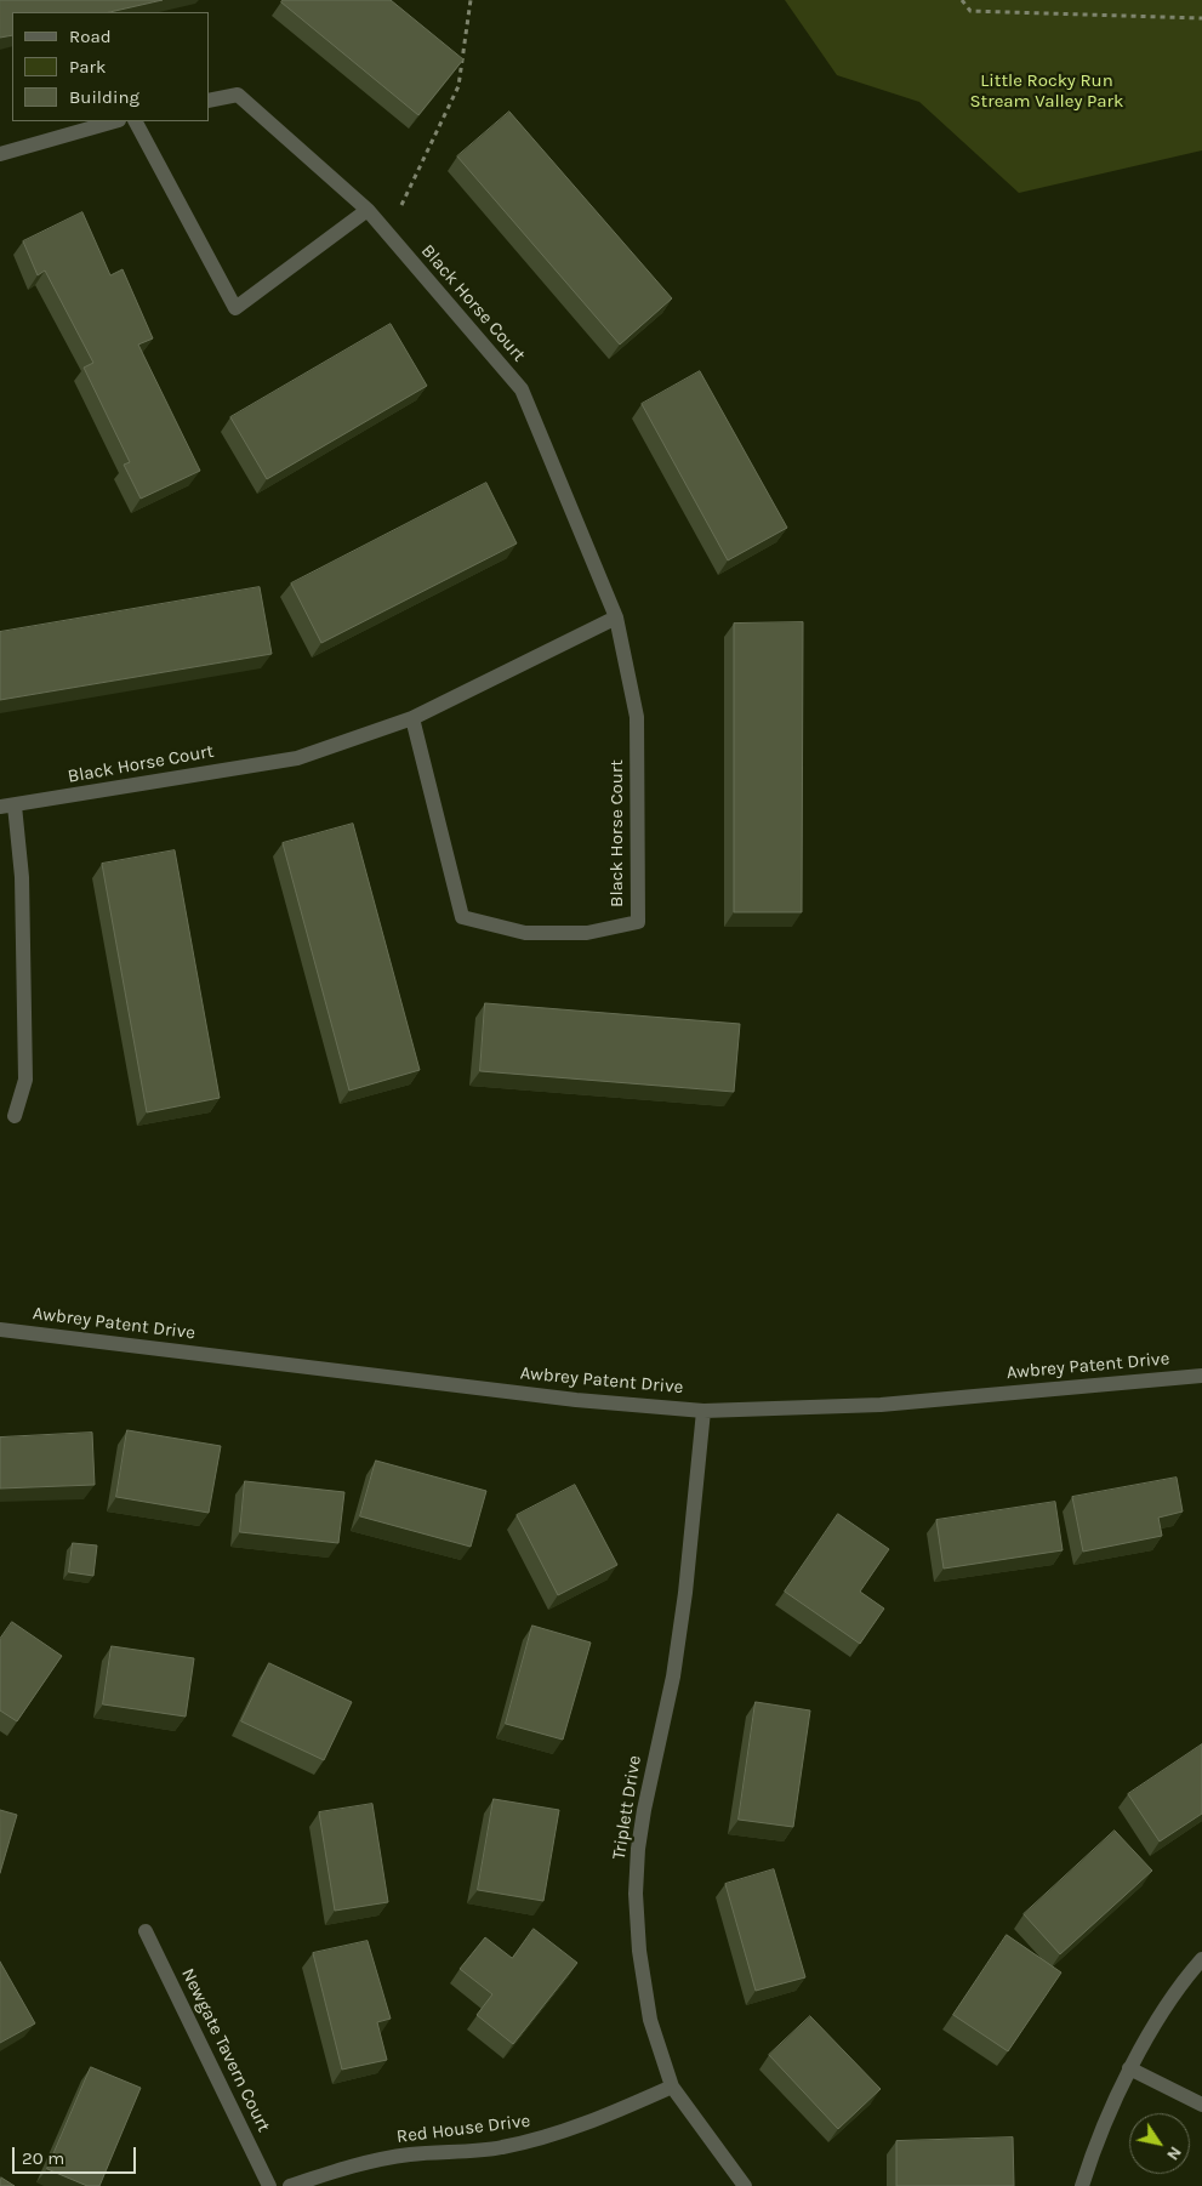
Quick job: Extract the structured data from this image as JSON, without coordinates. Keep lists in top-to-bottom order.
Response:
{
  "streets": {
    "street": [
      "Black Horse Court",
      "Awbrey Patent Drive",
      "Triplett Drive",
      "Newgate Tavern Court",
      "Red House Drive"
    ]
  },
  "crossings": [
    ["Awbrey Patent Drive", "Triplett Drive"],
    ["Triplett Drive", "Red House Drive"]
  ],
  "parks": ["Little Rocky Run Stream Valley Park"],
  "legend": ["Road", "Park", "Building"],
  "scale_bar": "20 m",
  "north": "bottom right"
}
